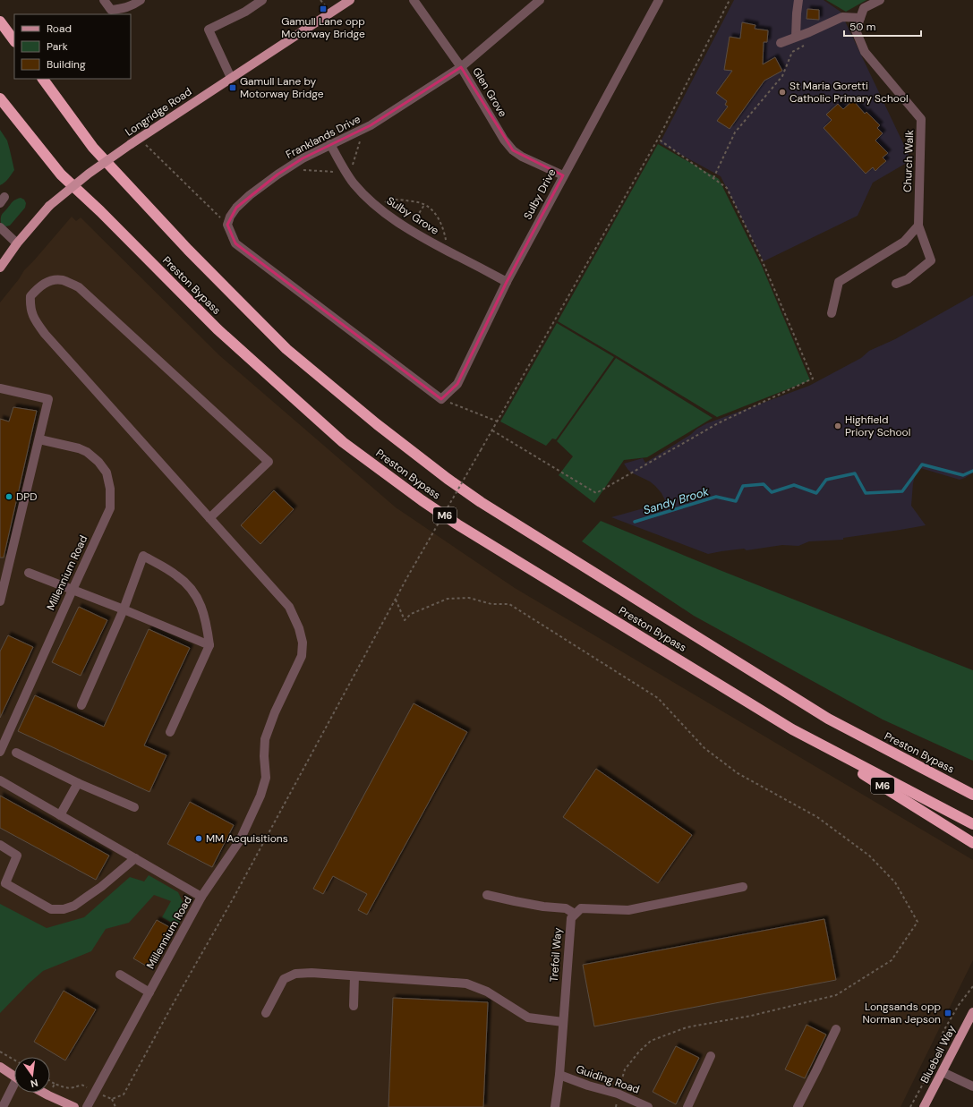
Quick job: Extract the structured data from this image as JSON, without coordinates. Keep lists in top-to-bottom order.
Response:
{
  "streets": {
    "highway": ["Preston Bypass", "M6"],
    "main road": ["Longridge Road", "Bluebell Way"],
    "street": [
      "Glen Grove",
      "Franklands Drive",
      "Church Walk",
      "Sulby Drive",
      "Sulby Grove",
      "Millennium Road",
      "Trefoil Way",
      "Guiding Road"
    ]
  },
  "crossings": [
    ["Glen Grove", "Franklands Drive"],
    ["Glen Grove", "Sulby Drive"],
    ["Franklands Drive", "Sulby Grove"],
    ["Sulby Drive", "Sulby Grove"],
    ["Preston Bypass", "M6"],
    ["Trefoil Way", "Guiding Road"]
  ],
  "water": ["Sandy Brook"],
  "places": {
    "transit": ["Gamull Lane opp Motorway Bridge", "Gamull Lane by Motorway Bridge", "Longsands opp Norman Jepson"],
    "other": [
      "St Maria Goretti Catholic Primary School",
      "Highfield Priory School",
      "DPD",
      "MM Acquisitions"
    ]
  },
  "legend": ["Road", "Park", "Building"],
  "scale_bar": "50 m",
  "north": "bottom"
}
